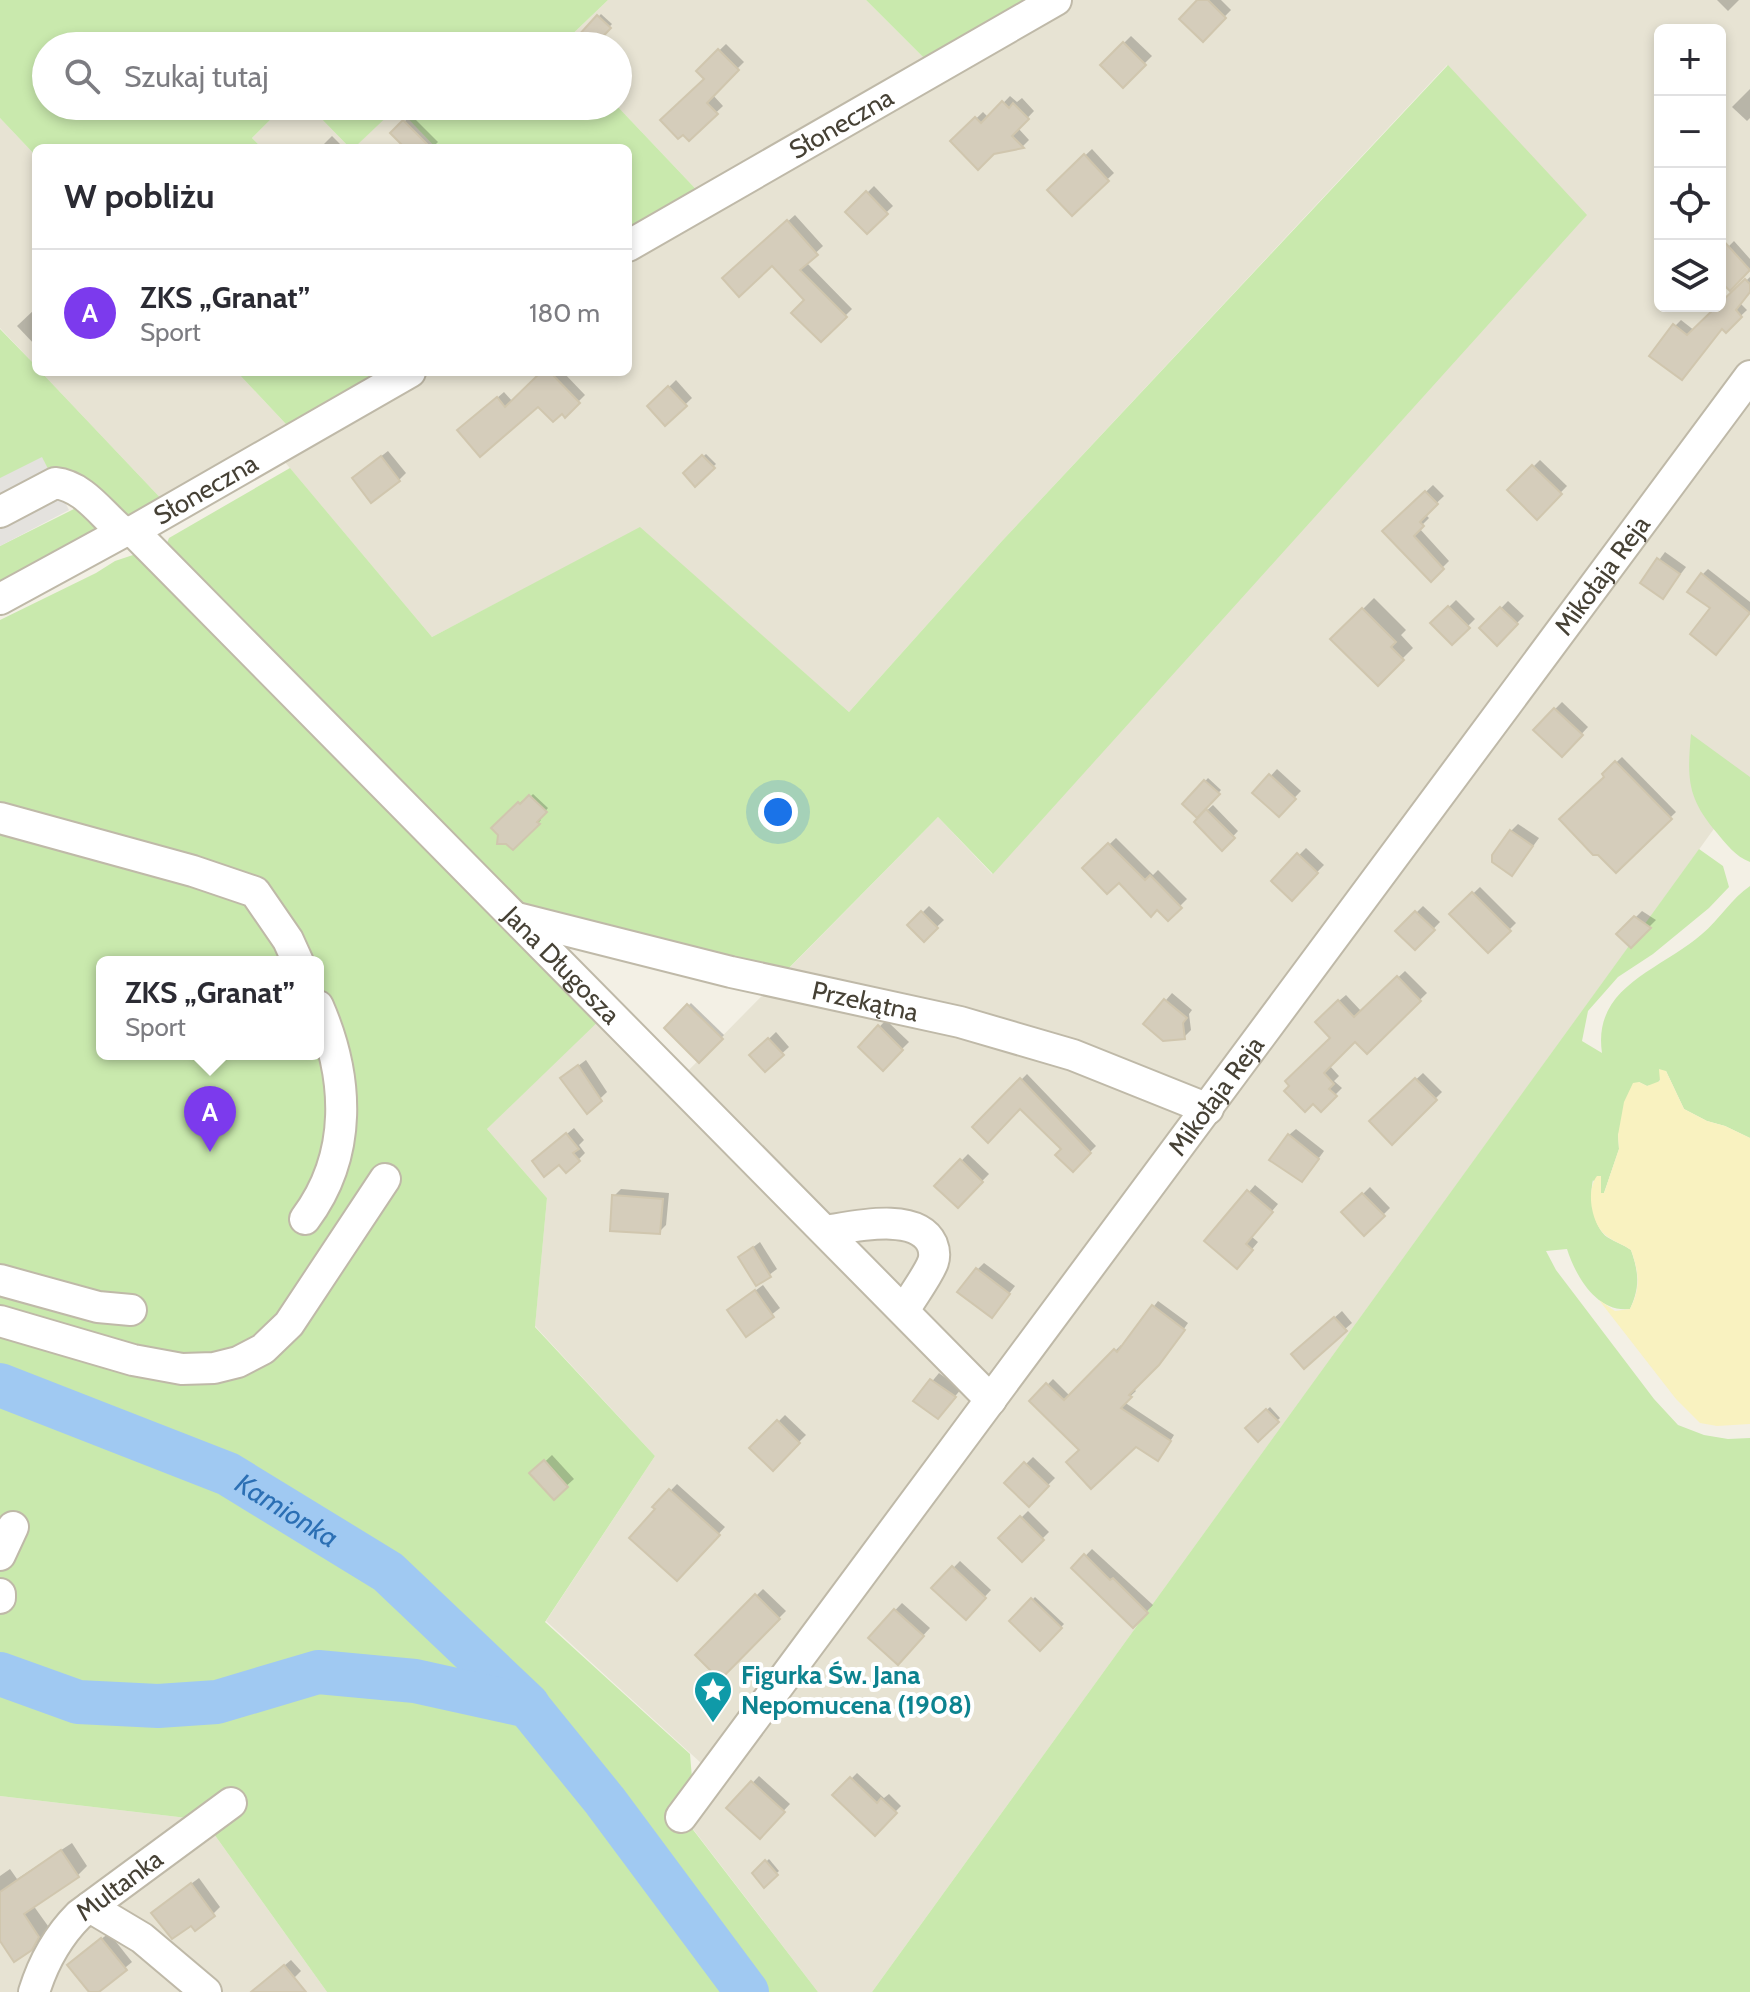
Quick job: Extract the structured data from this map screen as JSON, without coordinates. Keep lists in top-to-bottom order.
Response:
{
  "streets": {
    "street": [
      "Słoneczna",
      "Mikołaja Reja",
      "Jana Długosza",
      "Przekątna",
      "Multanka"
    ]
  },
  "crossings": [
    ["Słoneczna", "Jana Długosza"],
    ["Mikołaja Reja", "Jana Długosza"],
    ["Mikołaja Reja", "Przekątna"],
    ["Jana Długosza", "Przekątna"]
  ],
  "water": ["Kamionka"],
  "places": {
    "place": ["Figurka Św. Jana Nepomucena (1908)"]
  },
  "page": {
    "map_buttons": ["+", "−"],
    "search": "Szukaj tutaj",
    "heading": "W pobliżu",
    "list": [
      {
        "mark": "A",
        "name": "ZKS „Granat”",
        "note": "Sport",
        "value": "180 m"
      }
    ],
    "popup": ["ZKS „Granat”", "Sport"],
    "pins": "A"
  }
}
